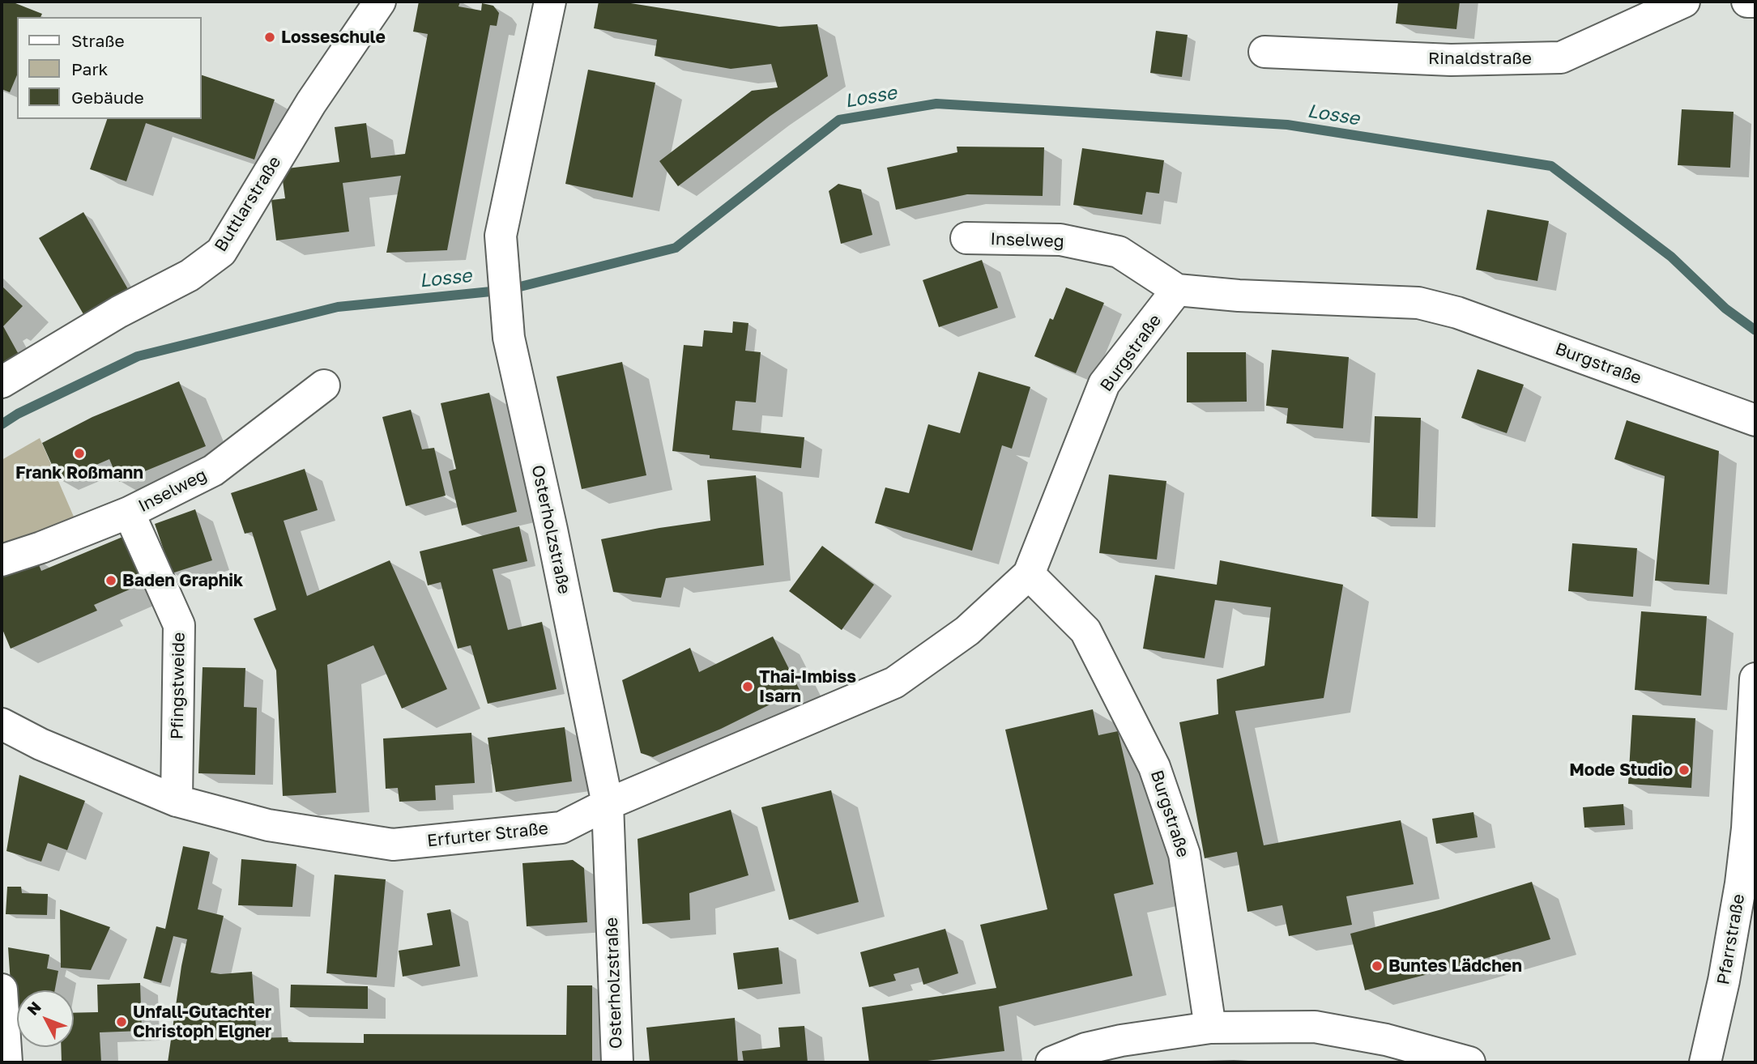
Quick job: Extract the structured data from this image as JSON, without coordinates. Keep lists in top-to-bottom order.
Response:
{
  "streets": {
    "street": [
      "Rinaldstraße",
      "Buttlarstraße",
      "Inselweg",
      "Burgstraße",
      "Osterholzstraße",
      "Pfingstweide",
      "Erfurter Straße",
      "Pfarrstraße"
    ]
  },
  "crossings": [
    ["Inselweg", "Burgstraße"],
    ["Inselweg", "Pfingstweide"],
    ["Burgstraße", "Erfurter Straße"],
    ["Osterholzstraße", "Erfurter Straße"],
    ["Pfingstweide", "Erfurter Straße"]
  ],
  "water": ["Losse"],
  "places": [
    "Losseschule",
    "Frank Roßmann",
    "Baden Graphik",
    "Thai-Imbiss Isarn",
    "Mode Studio",
    "Buntes Lädchen",
    "Unfall-Gutachter Christoph Elgner"
  ],
  "legend": ["Straße", "Park", "Gebäude"],
  "north": "top left"
}
